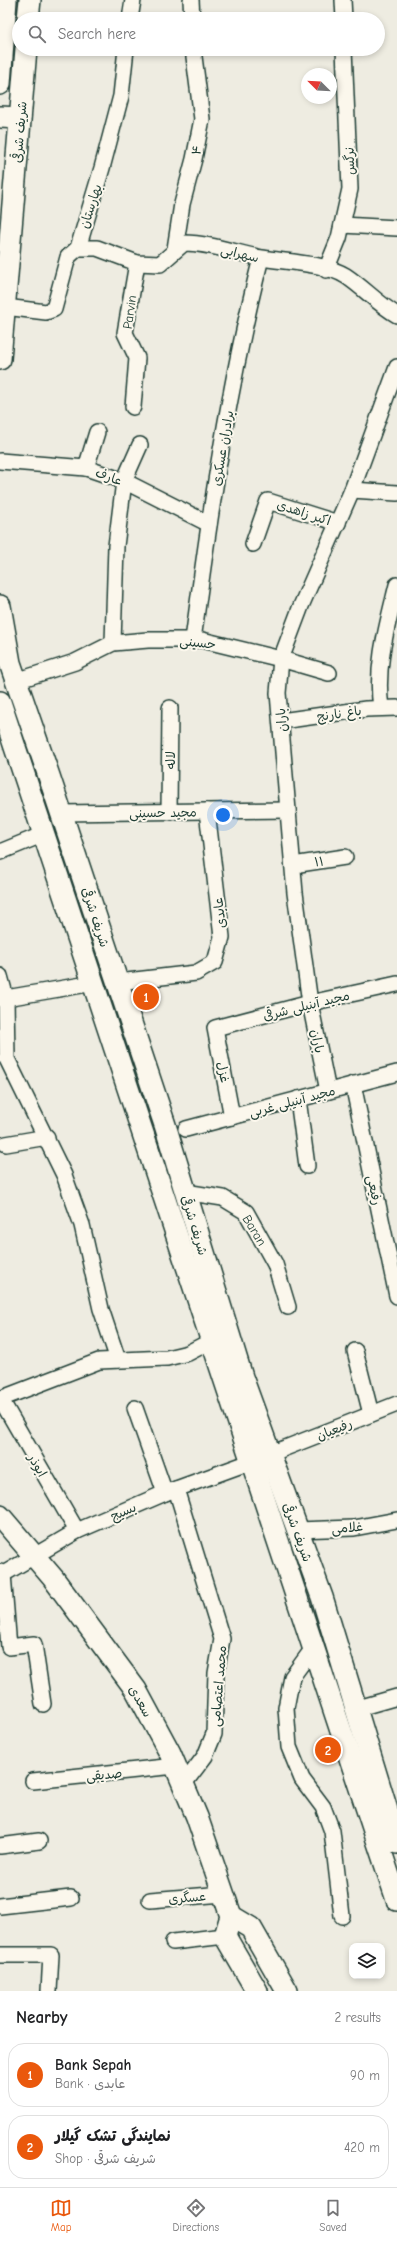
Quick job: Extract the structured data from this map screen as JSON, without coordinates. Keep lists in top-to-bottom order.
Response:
{
  "streets": {
    "main road": ["شریف شرقی", "سعدی"],
    "street": [
      "۴",
      "نرگس",
      "بهارستان",
      "سهرابی",
      "Parvin",
      "برادران عسکری",
      "عارف",
      "اکبر زاهدی",
      "حسینی",
      "باغ نارنج",
      "باران",
      "لاله",
      "مجید حسینی",
      "۱۱",
      "عابدی",
      "مجید آبنیلی شرقی",
      "غزل",
      "مجید آبنیلی غربی",
      "رفیعی",
      "Baran",
      "رفیعیان",
      "ابوذر",
      "بسیج",
      "غلامی",
      "محمد اعتصامی",
      "صدیقی",
      "عسگری"
    ]
  },
  "crossings": [
    ["شریف شرقی", "بهارستان"],
    ["شریف شرقی", "حسینی"],
    ["شریف شرقی", "مجید حسینی"],
    ["شریف شرقی", "عابدی"],
    ["شریف شرقی", "Baran"],
    ["شریف شرقی", "رفیعیان"],
    ["شریف شرقی", "بسیج"],
    ["شریف شرقی", "غلامی"],
    ["۴", "سهرابی"],
    ["نرگس", "سهرابی"],
    ["بهارستان", "سهرابی"],
    ["سهرابی", "Parvin"],
    ["سهرابی", "برادران عسکری"],
    ["برادران عسکری", "عارف"],
    ["برادران عسکری", "حسینی"],
    ["اکبر زاهدی", "باران"],
    ["حسینی", "باران"],
    ["باغ نارنج", "باران"],
    ["باران", "مجید حسینی"],
    ["باران", "۱۱"],
    ["باران", "مجید آبنیلی شرقی"],
    ["باران", "مجید آبنیلی غربی"],
    ["لاله", "مجید حسینی"],
    ["مجید حسینی", "عابدی"],
    ["مجید آبنیلی شرقی", "غزل"],
    ["غزل", "مجید آبنیلی غربی"],
    ["مجید آبنیلی غربی", "رفیعی"],
    ["رفیعیان", "بسیج"],
    ["ابوذر", "بسیج"],
    ["بسیج", "محمد اعتصامی"],
    ["بسیج", "سعدی"],
    ["محمد اعتصامی", "سعدی"],
    ["محمد اعتصامی", "صدیقی"],
    ["سعدی", "صدیقی"],
    ["سعدی", "عسگری"]
  ],
  "north": "top left",
  "page": {
    "search": "Search here",
    "pins": ["1", "2"],
    "heading": ["Nearby", "2 results"],
    "list": [
      {
        "mark": "1",
        "name": "Bank Sepah",
        "note": "Bank · عابدی",
        "value": "90 m"
      },
      {
        "mark": "2",
        "name": "نمایندگی تشک گیلار",
        "note": "Shop · شریف شرقی",
        "value": "420 m"
      }
    ],
    "nav": ["Map", "Directions", "Saved"]
  }
}
